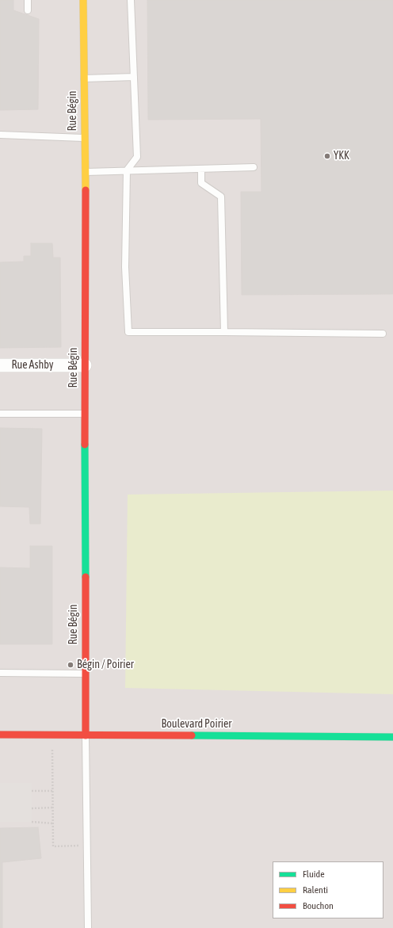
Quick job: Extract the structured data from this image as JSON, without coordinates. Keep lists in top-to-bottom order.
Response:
{
  "streets": {
    "street": ["Rue Bégin", "Rue Ashby", "Boulevard Poirier"]
  },
  "crossings": [
    ["Rue Bégin", "Rue Ashby"],
    ["Rue Bégin", "Boulevard Poirier"]
  ],
  "places": ["YKK", "Bégin / Poirier"],
  "legend": ["Fluide", "Ralenti", "Bouchon"]
}
